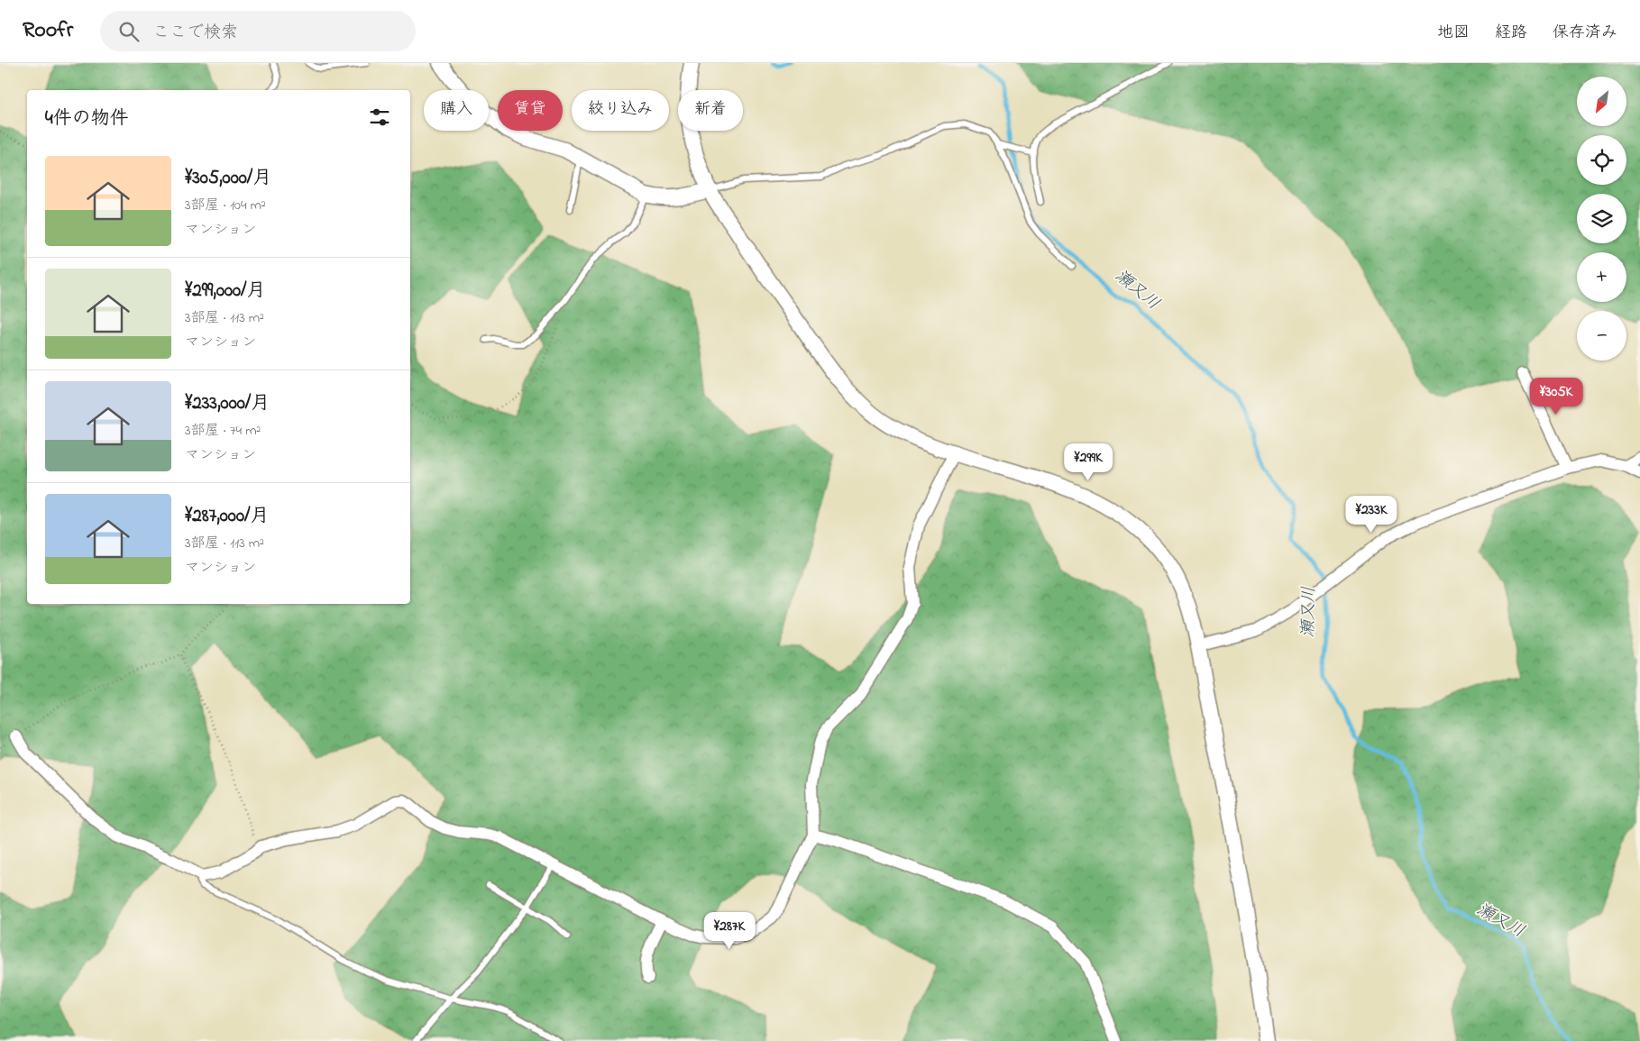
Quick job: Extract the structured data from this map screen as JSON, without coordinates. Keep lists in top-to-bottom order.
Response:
{
  "water": ["瀬又川"],
  "north": "bottom left",
  "page": {
    "header": "Roofr",
    "search": "ここで検索",
    "nav": ["地図", "経路", "保存済み"],
    "map_buttons": ["+", "−"],
    "chip": [
      "購入",
      "賃貸",
      "絞り込み",
      "新着"
    ],
    "heading": "4件の物件",
    "list": [
      {
        "name": "¥305,000/月",
        "note": "3部屋 · 104 m² · マンション"
      },
      {
        "name": "¥299,000/月",
        "note": "3部屋 · 113 m² · マンション"
      },
      {
        "name": "¥233,000/月",
        "note": "3部屋 · 74 m² · マンション"
      },
      {
        "name": "¥287,000/月",
        "note": "3部屋 · 113 m² · マンション"
      }
    ],
    "price": [
      "¥305K",
      "¥299K",
      "¥233K",
      "¥287K"
    ]
  }
}
